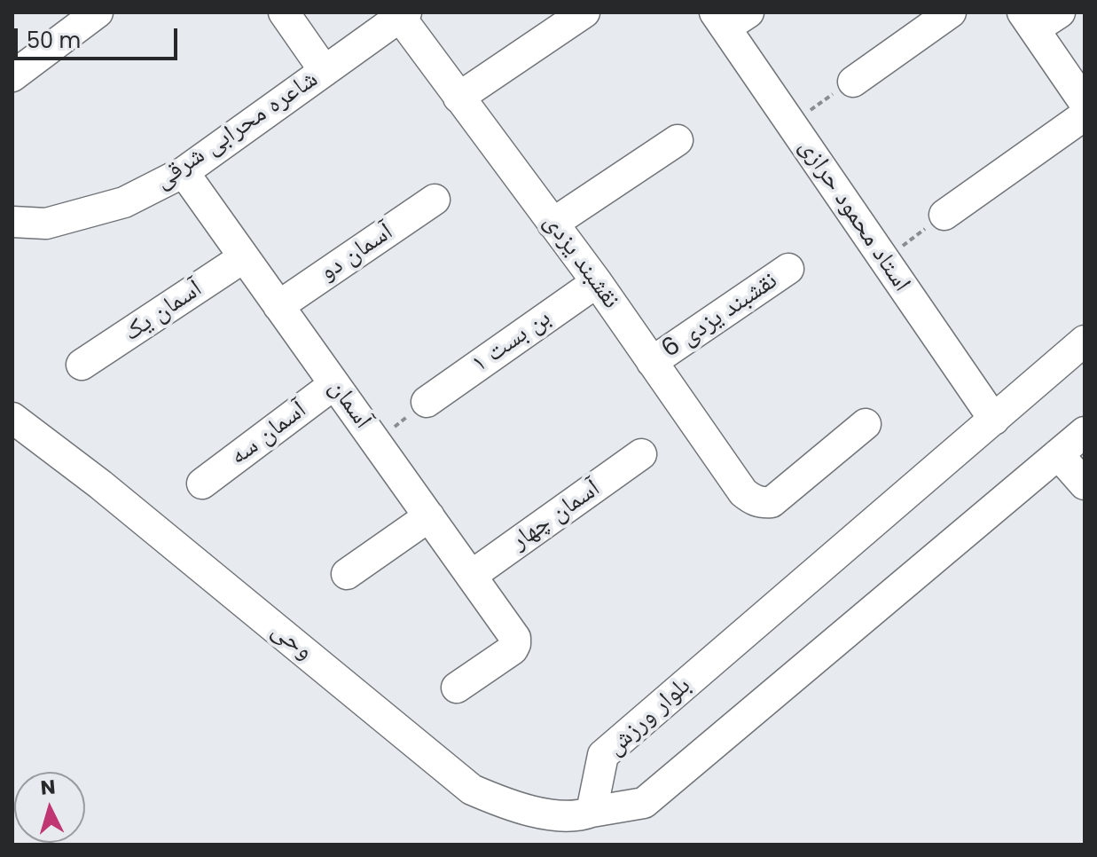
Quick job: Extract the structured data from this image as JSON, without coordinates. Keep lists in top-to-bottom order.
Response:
{
  "streets": {
    "street": [
      "شاعره محرابی شرقی",
      "استاد محمود حرازی",
      "آسمان دو",
      "نقشبند یزدی",
      "آسمان یک",
      "نقشبند یزدی 6",
      "بن بست ۱",
      "آسمان",
      "آسمان سه",
      "آسمان چهار",
      "وحی",
      "بلوار ورزش"
    ]
  },
  "crossings": [
    ["شاعره محرابی شرقی", "نقشبند یزدی"],
    ["شاعره محرابی شرقی", "آسمان"],
    ["استاد محمود حرازی", "بلوار ورزش"],
    ["آسمان دو", "آسمان"],
    ["نقشبند یزدی", "نقشبند یزدی 6"],
    ["نقشبند یزدی", "بن بست ۱"],
    ["آسمان یک", "آسمان"],
    ["آسمان", "آسمان سه"],
    ["آسمان", "آسمان چهار"],
    ["وحی", "بلوار ورزش"]
  ],
  "scale_bar": "50 m",
  "north": "top"
}
